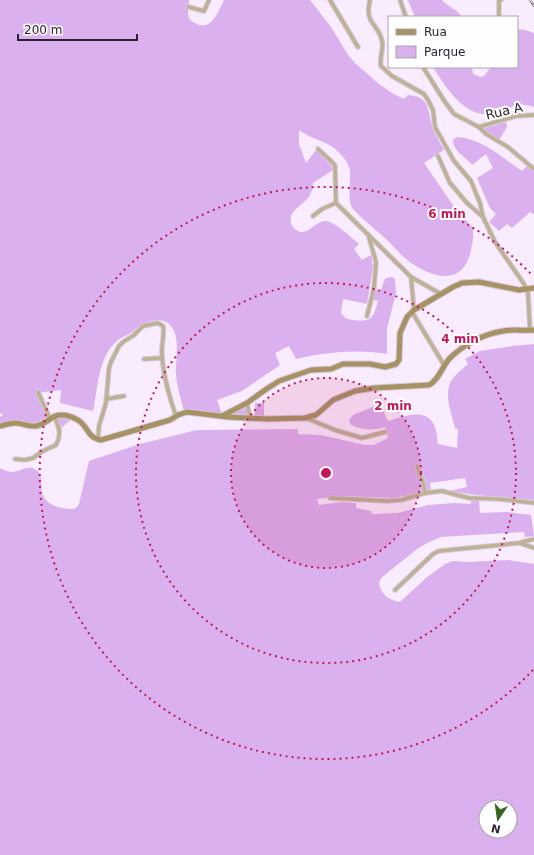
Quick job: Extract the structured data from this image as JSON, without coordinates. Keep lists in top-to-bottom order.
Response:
{
  "streets": {
    "street": ["Rua A"]
  },
  "legend": ["Rua", "Parque"],
  "scale_bar": "200 m",
  "north": "bottom",
  "rings": ["6 min", "4 min", "2 min"]
}
